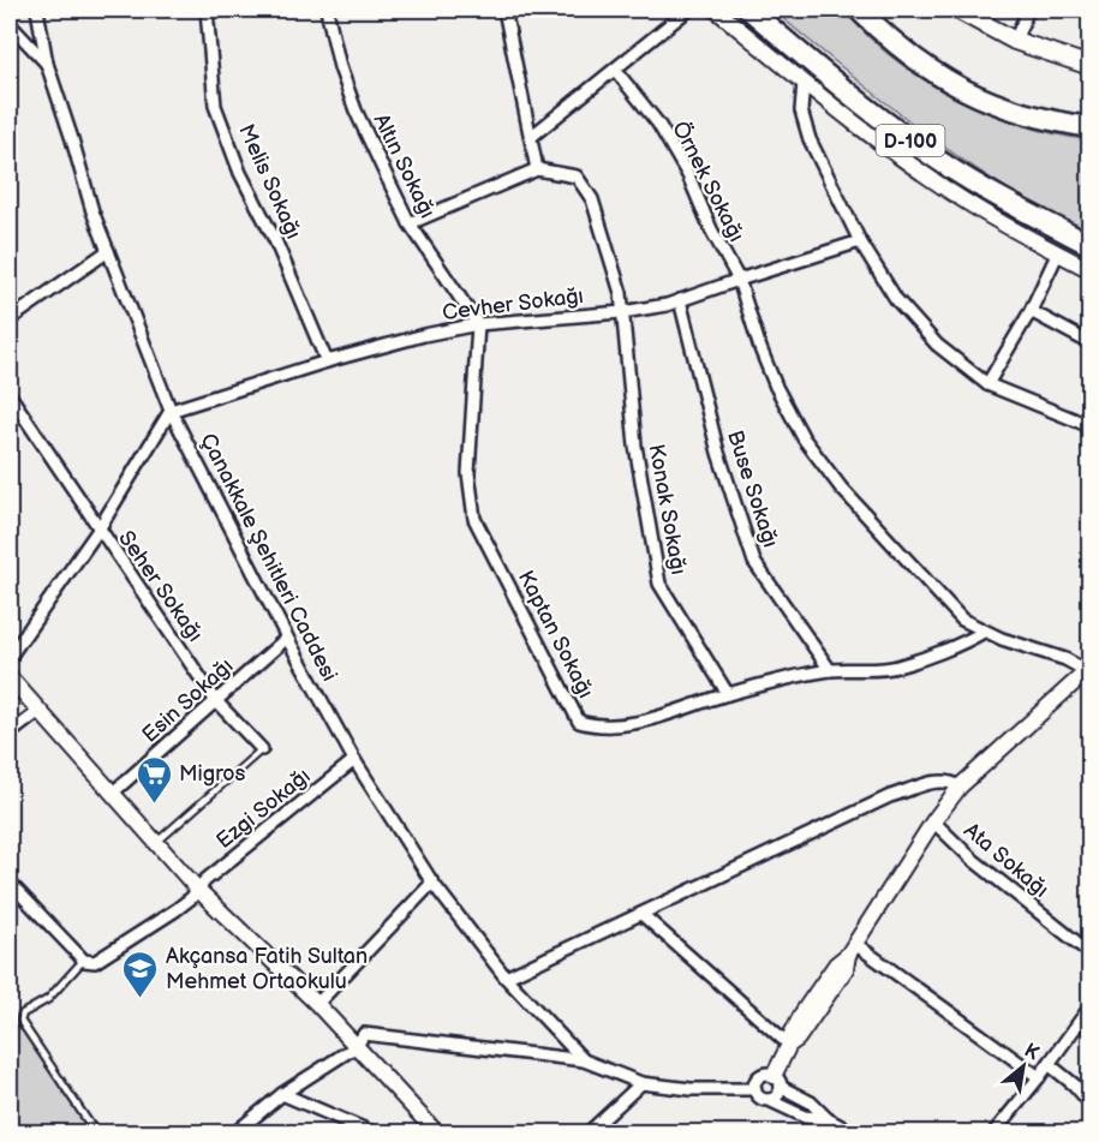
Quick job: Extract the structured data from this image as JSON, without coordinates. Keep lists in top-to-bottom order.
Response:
{
  "streets": {
    "highway": ["D-100"],
    "street": [
      "Altın Sokağı",
      "Melis Sokağı",
      "Örnek Sokağı",
      "Cevher Sokağı",
      "Buse Sokağı",
      "Konak Sokağı",
      "Çanakkale Şehitleri Caddesi",
      "Seher Sokağı",
      "Kaptan Sokağı",
      "Esin Sokağı",
      "Ezgi Sokağı",
      "Ata Sokağı"
    ]
  },
  "crossings": [
    ["Altın Sokağı", "Cevher Sokağı"],
    ["Altın Sokağı", "Kaptan Sokağı"],
    ["Melis Sokağı", "Cevher Sokağı"],
    ["Örnek Sokağı", "Cevher Sokağı"],
    ["Örnek Sokağı", "Kaptan Sokağı"],
    ["Cevher Sokağı", "Buse Sokağı"],
    ["Cevher Sokağı", "Konak Sokağı"],
    ["Cevher Sokağı", "Çanakkale Şehitleri Caddesi"],
    ["Cevher Sokağı", "Kaptan Sokağı"],
    ["Buse Sokağı", "Kaptan Sokağı"],
    ["Konak Sokağı", "Kaptan Sokağı"],
    ["Çanakkale Şehitleri Caddesi", "Esin Sokağı"],
    ["Çanakkale Şehitleri Caddesi", "Ezgi Sokağı"],
    ["Seher Sokağı", "Esin Sokağı"]
  ],
  "places": {
    "supermarket": ["Migros"],
    "school or university": ["Akçansa Fatih Sultan Mehmet Ortaokulu"]
  },
  "north": "top right"
}
